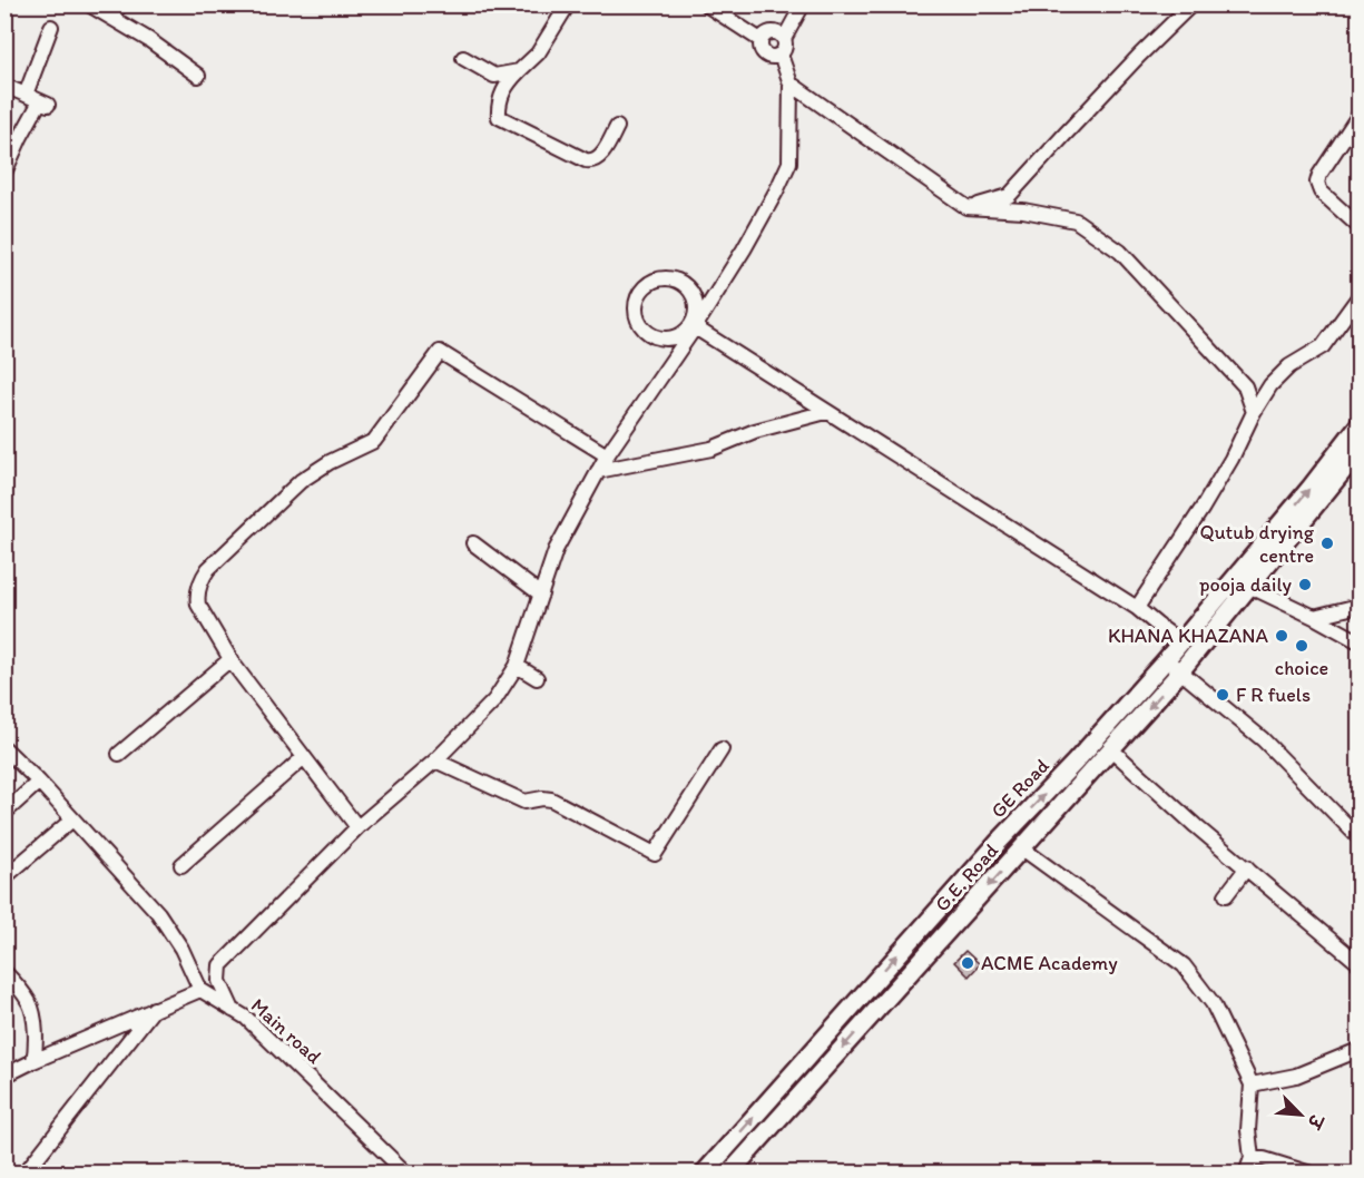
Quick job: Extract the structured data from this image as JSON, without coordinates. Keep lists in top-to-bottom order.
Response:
{
  "streets": {
    "main road": ["GE Road", "G.E. Road"],
    "street": ["Main road"]
  },
  "one_way": ["GE Road", "G.E. Road"],
  "places": [
    "Qutub drying centre",
    "pooja daily",
    "KHANA KHAZANA",
    "choice",
    "F R fuels",
    "ACME Academy"
  ],
  "north": "bottom right"
}
